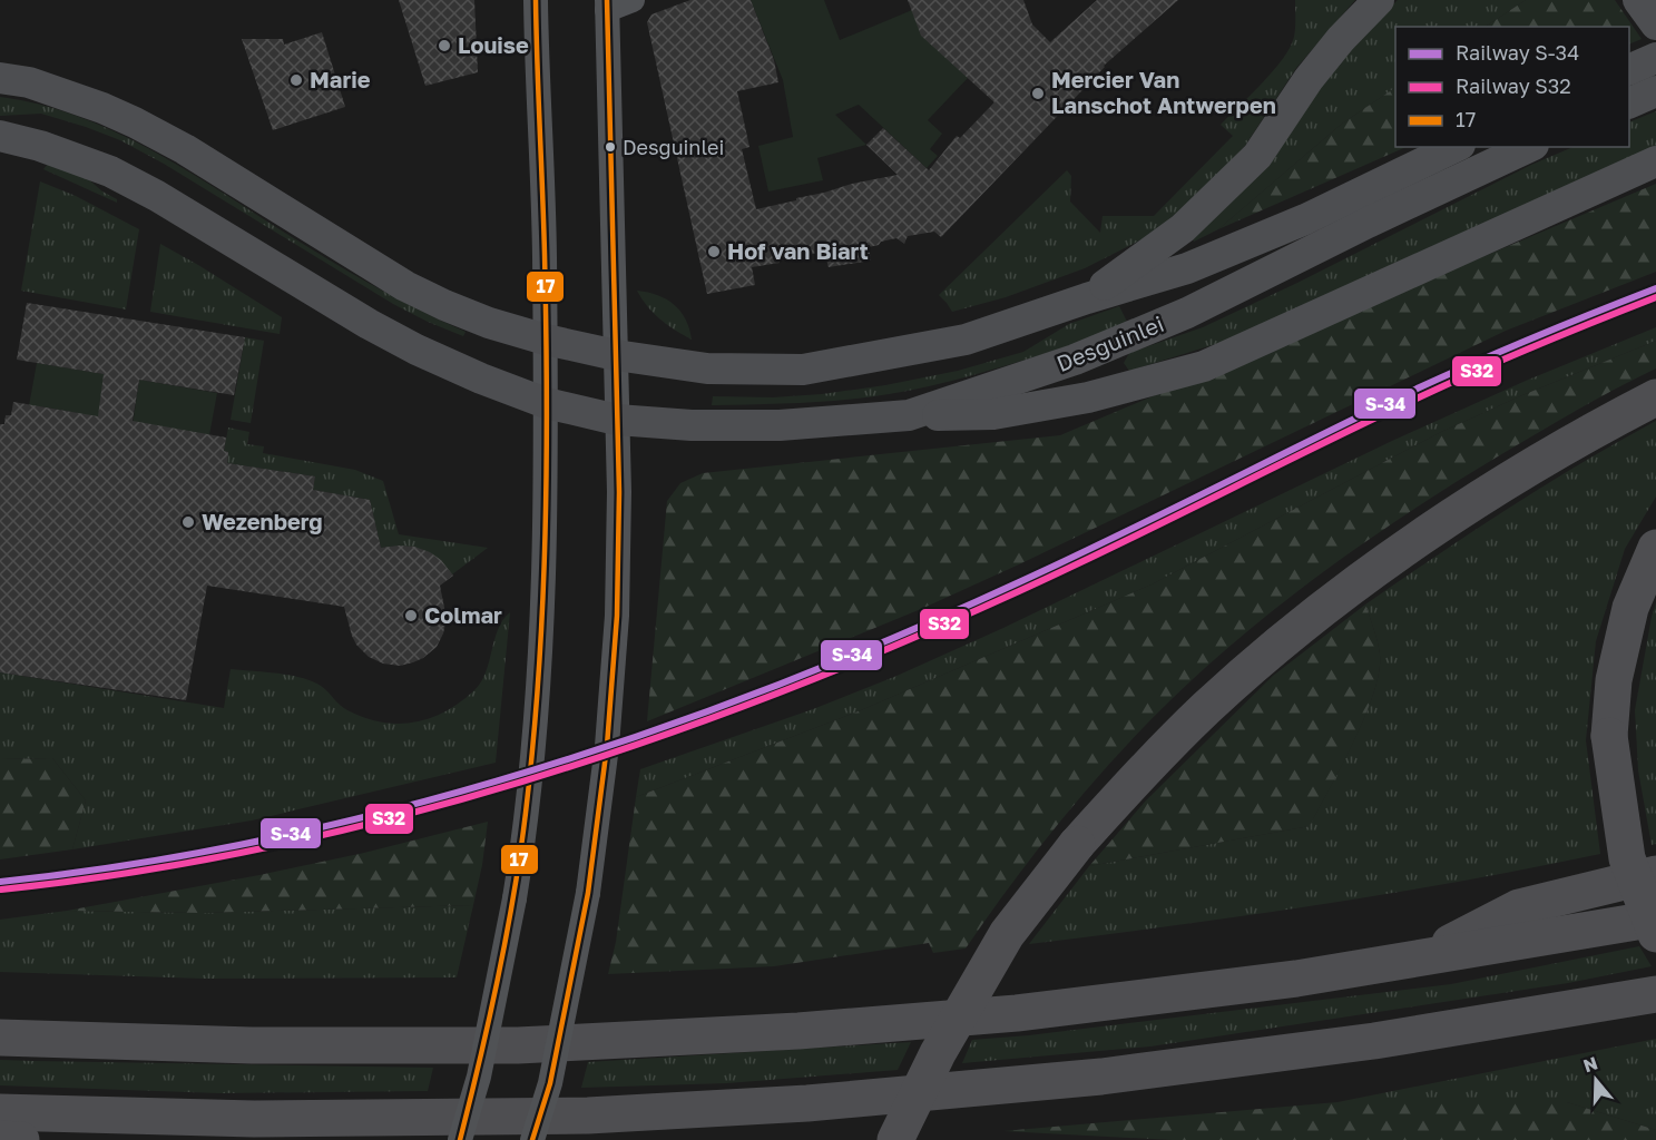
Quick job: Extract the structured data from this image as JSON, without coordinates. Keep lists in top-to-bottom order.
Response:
{
  "streets": {
    "main road": ["Desguinlei"]
  },
  "places": [
    "Louise",
    "Marie",
    "Mercier Van Lanschot Antwerpen",
    "Desguinlei",
    "Hof van Biart",
    "Wezenberg",
    "Colmar"
  ],
  "lines": ["transit line 17", "rail line S-34", "rail line S32"],
  "legend": ["Railway S-34", "Railway S32", "17"],
  "north": "top"
}
